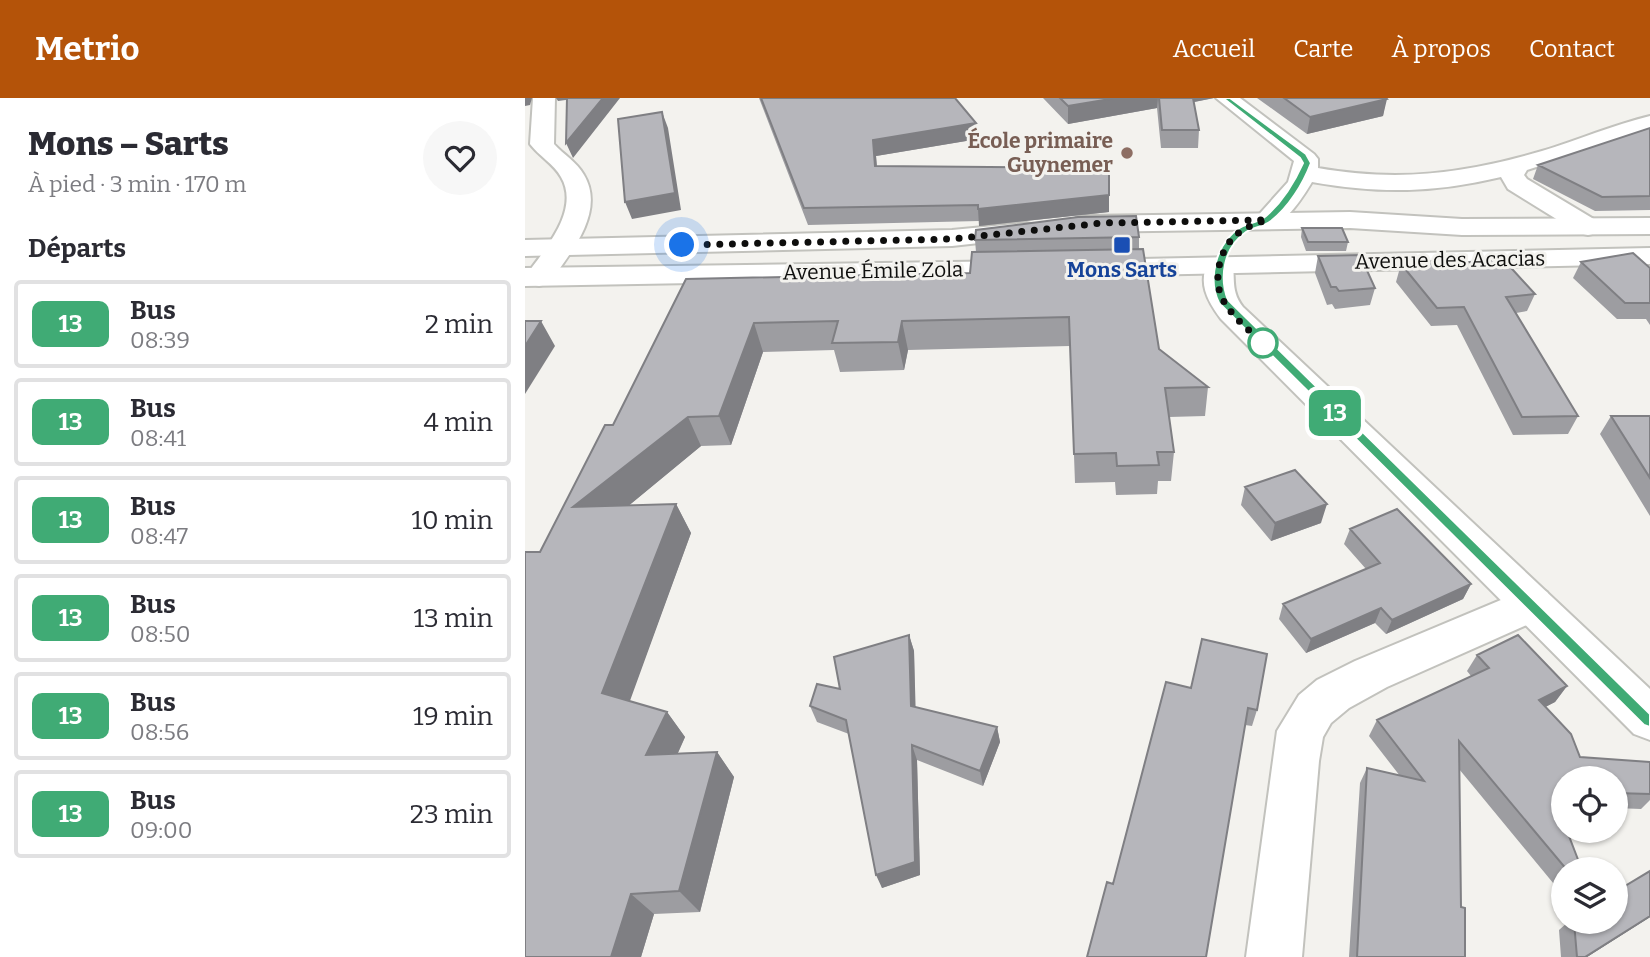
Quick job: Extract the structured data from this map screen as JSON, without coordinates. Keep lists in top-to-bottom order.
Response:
{
  "streets": {
    "main road": ["Avenue des Acacias", "Avenue Émile Zola"]
  },
  "crossings": [
    ["Avenue des Acacias", "Avenue Émile Zola"]
  ],
  "places": {
    "other": ["École primaire Guynemer"],
    "transit": ["Mons Sarts"]
  },
  "lines": ["bus line 13"],
  "page": {
    "header": "Metrio",
    "nav": [
      "Accueil",
      "Carte",
      "À propos",
      "Contact"
    ],
    "heading": [
      ["Mons – Sarts", "À pied · 3 min · 170 m"],
      "Départs"
    ],
    "on_map": "13",
    "list": [
      {
        "mark": "13",
        "name": "Bus",
        "note": "08:39",
        "value": "2 min"
      },
      {
        "mark": "13",
        "name": "Bus",
        "note": "08:41",
        "value": "4 min"
      },
      {
        "mark": "13",
        "name": "Bus",
        "note": "08:47",
        "value": "10 min"
      },
      {
        "mark": "13",
        "name": "Bus",
        "note": "08:50",
        "value": "13 min"
      },
      {
        "mark": "13",
        "name": "Bus",
        "note": "08:56",
        "value": "19 min"
      },
      {
        "mark": "13",
        "name": "Bus",
        "note": "09:00",
        "value": "23 min"
      }
    ]
  }
}
